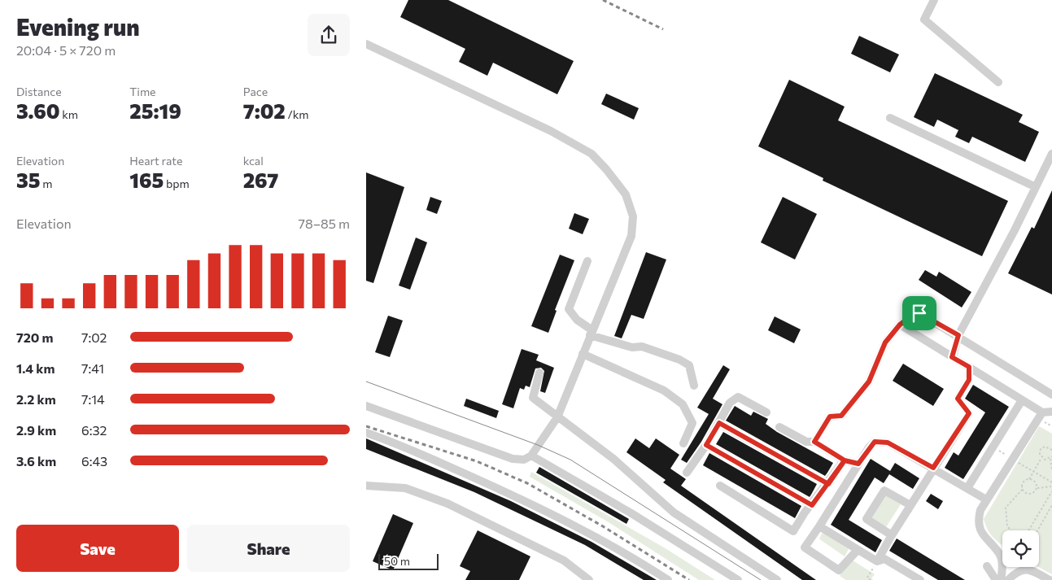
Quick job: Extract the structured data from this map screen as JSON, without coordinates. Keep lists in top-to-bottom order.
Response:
{
  "scale_bar": "50 m",
  "page": {
    "heading": ["Evening run", "20:04 · 5 × 720 m"],
    "stats": [
      ["Distance", "3.60 km"],
      ["Time", "25:19"],
      ["Pace", "7:02 /km"],
      ["Elevation", "35 m"],
      ["Heart rate", "165 bpm"],
      ["kcal", "267"]
    ],
    "chart": ["Elevation", "78–85 m"],
    "list": [
      {
        "name": "720 m",
        "note": "7:02"
      },
      {
        "name": "1.4 km",
        "note": "7:41"
      },
      {
        "name": "2.2 km",
        "note": "7:14"
      },
      {
        "name": "2.9 km",
        "note": "6:32"
      },
      {
        "name": "3.6 km",
        "note": "6:43"
      }
    ],
    "buttons": ["Save", "Share"],
    "scale": "50 m"
  }
}
